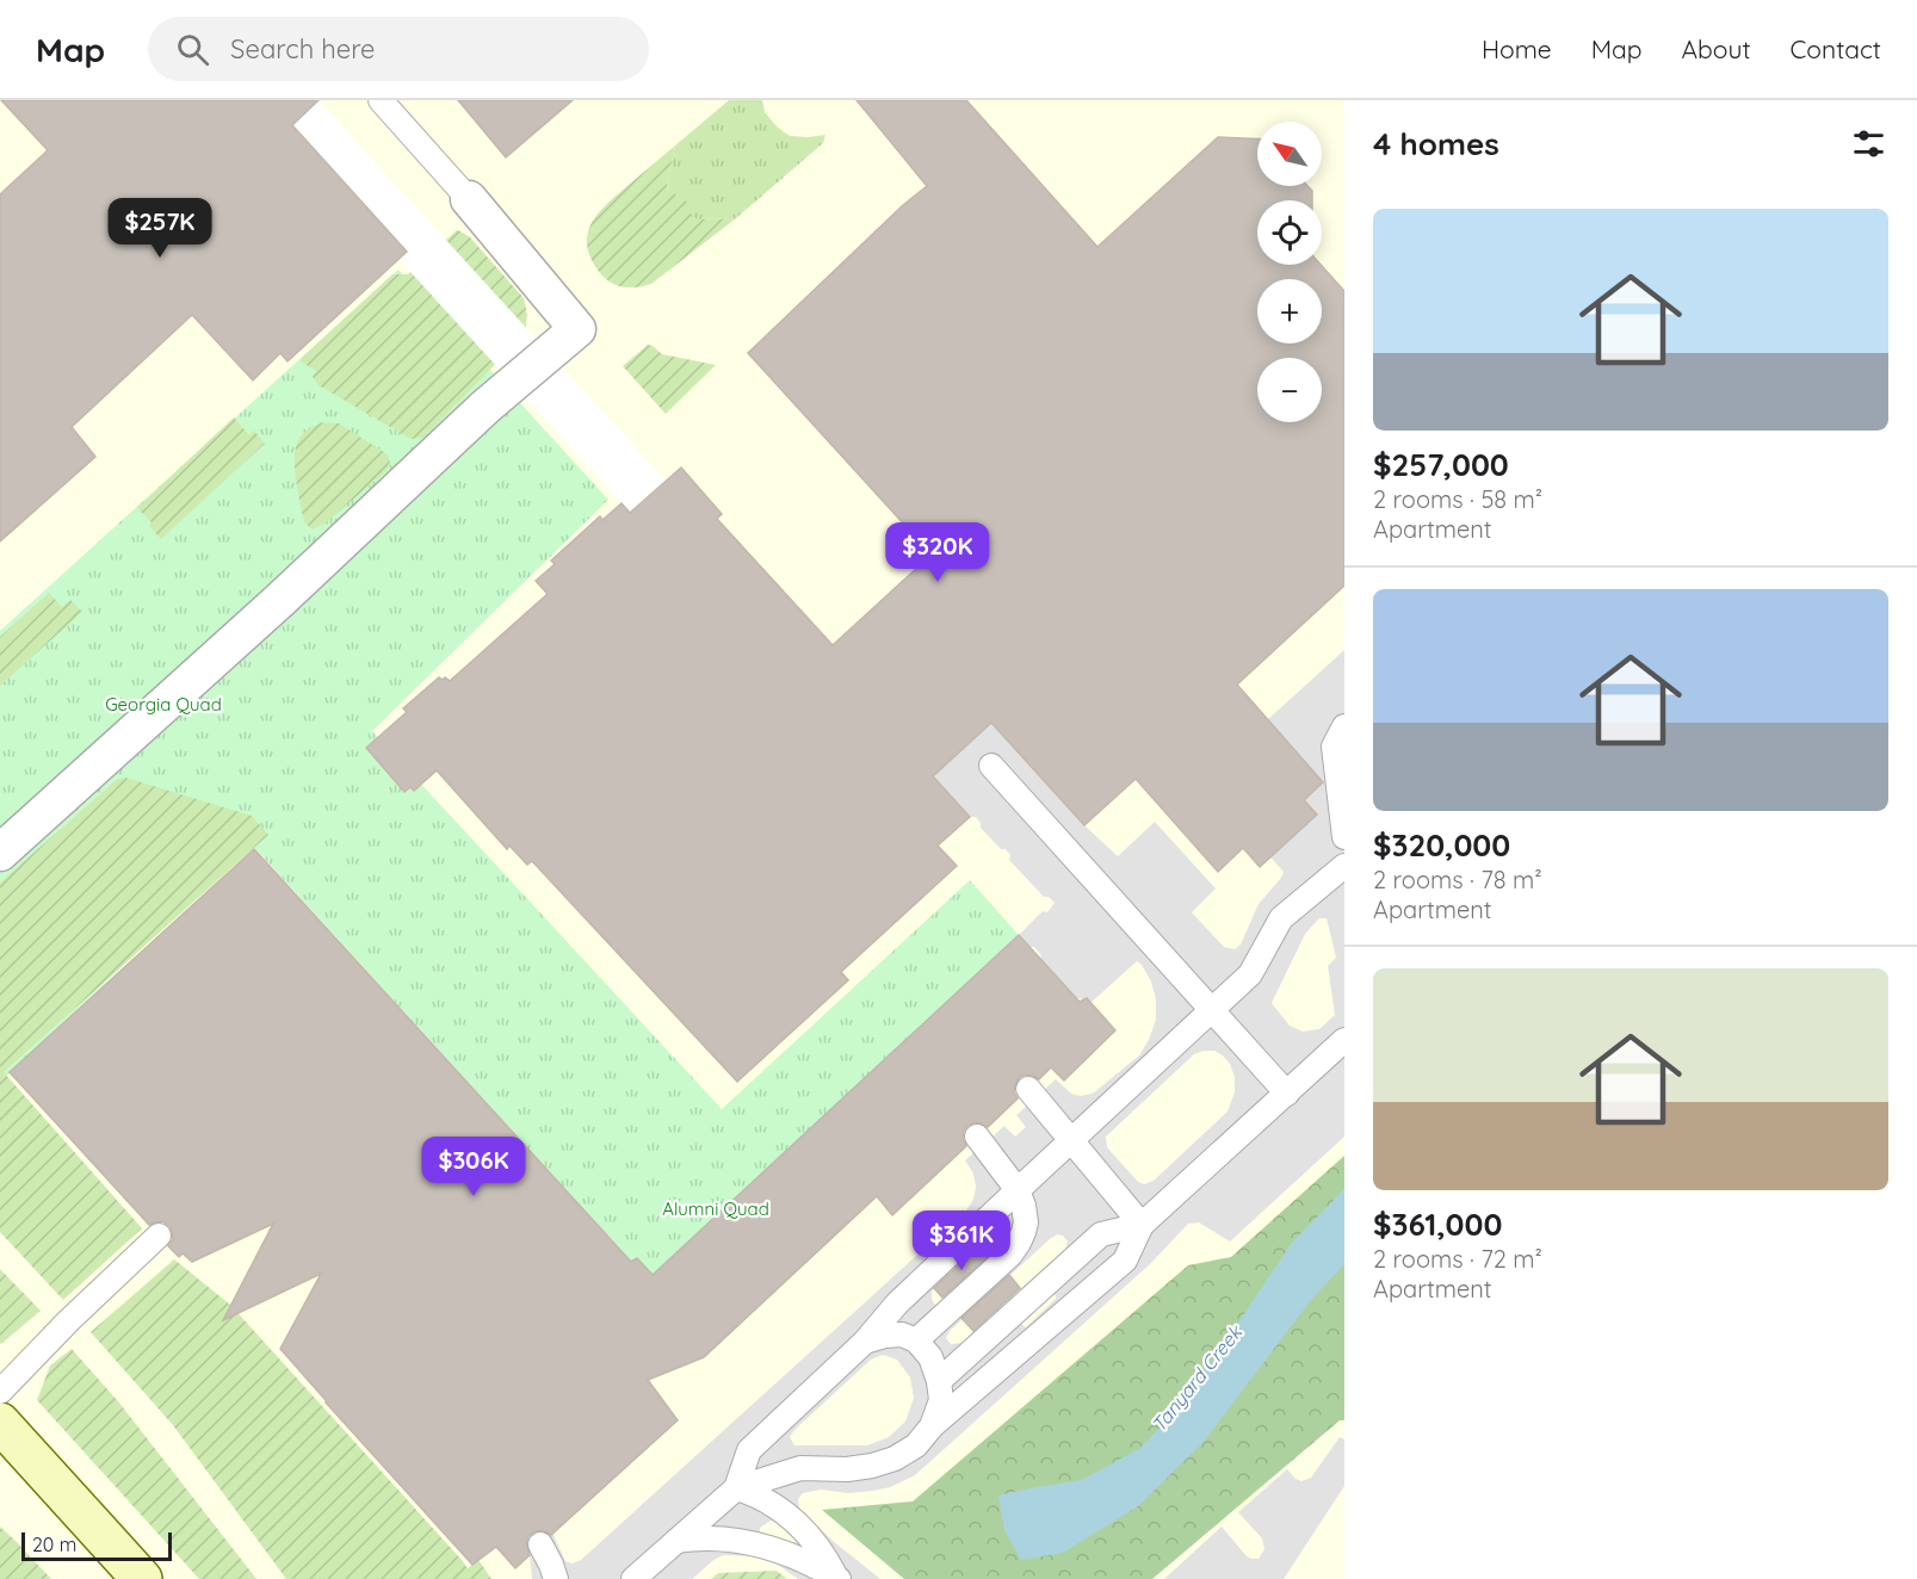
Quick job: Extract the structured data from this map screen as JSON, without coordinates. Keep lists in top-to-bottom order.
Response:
{
  "water": ["Tanyard Creek"],
  "parks": ["Georgia Quad", "Alumni Quad"],
  "scale_bar": "20 m",
  "north": "top left",
  "page": {
    "header": "Map",
    "search": "Search here",
    "nav": [
      "Home",
      "Map",
      "About",
      "Contact"
    ],
    "heading": "4 homes",
    "map_buttons": ["+", "−"],
    "list": [
      {
        "name": "$257,000",
        "note": "2 rooms · 58 m² · Apartment"
      },
      {
        "name": "$320,000",
        "note": "2 rooms · 78 m² · Apartment"
      },
      {
        "name": "$361,000",
        "note": "2 rooms · 72 m² · Apartment"
      }
    ],
    "price": [
      "$257K",
      "$320K",
      "$306K",
      "$361K"
    ],
    "scale": "20 m"
  }
}
